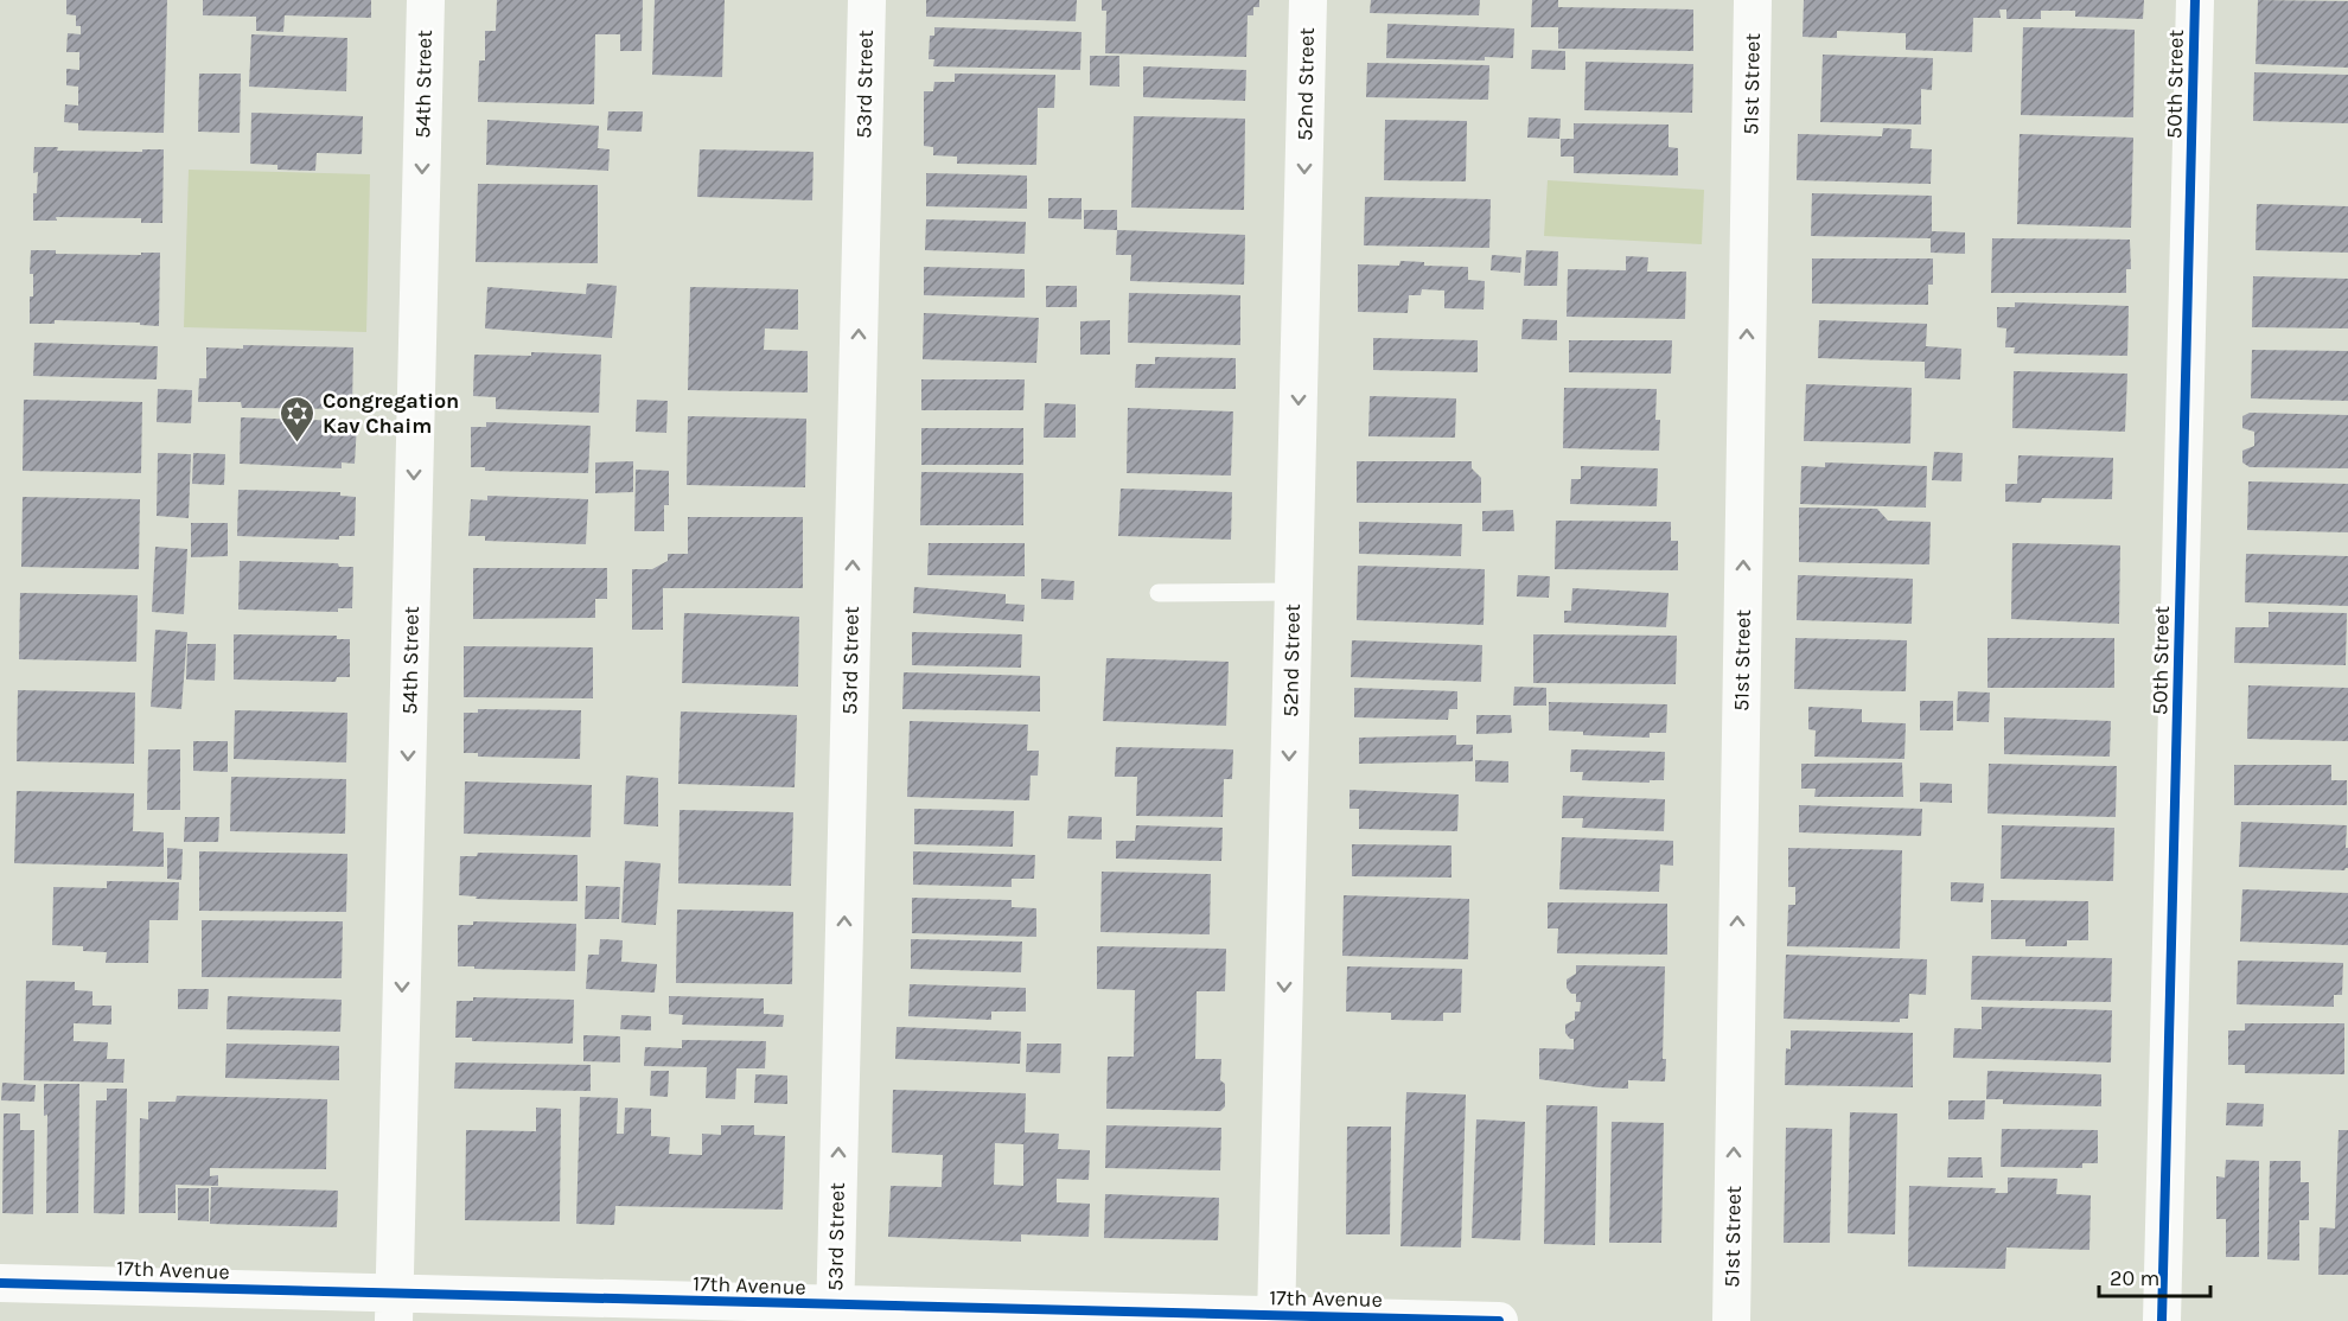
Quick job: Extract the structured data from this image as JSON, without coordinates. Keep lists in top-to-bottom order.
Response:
{
  "streets": {
    "street": [
      "54th Street",
      "53rd Street",
      "52nd Street",
      "51st Street",
      "50th Street",
      "17th Avenue"
    ]
  },
  "crossings": [
    ["54th Street", "17th Avenue"],
    ["53rd Street", "17th Avenue"],
    ["52nd Street", "17th Avenue"]
  ],
  "one_way": [
    "54th Street",
    "53rd Street",
    "52nd Street",
    "51st Street"
  ],
  "places": {
    "synagogue": ["Congregation Kav Chaim"]
  },
  "scale_bar": "20 m"
}
